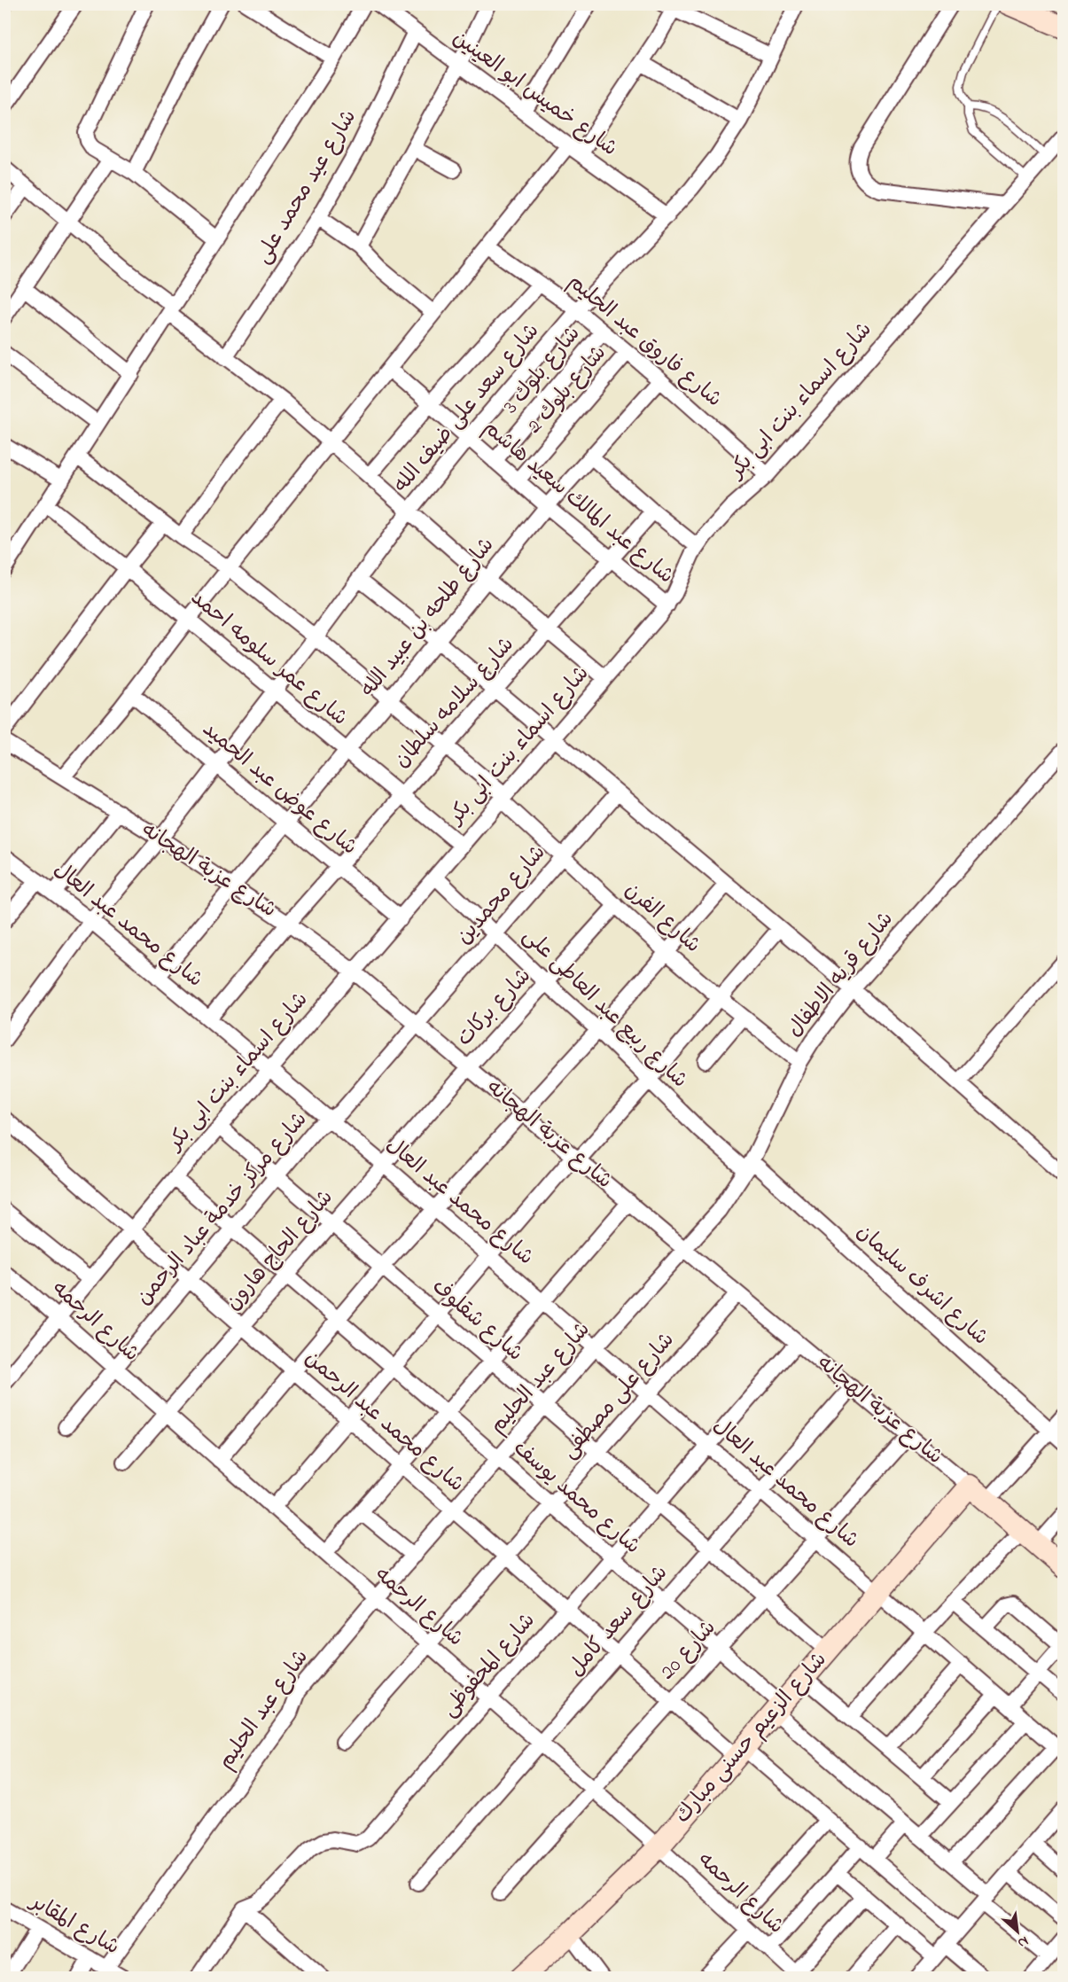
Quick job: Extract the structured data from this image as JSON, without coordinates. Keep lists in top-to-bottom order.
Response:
{
  "streets": {
    "street": [
      "شارع خميس ابو العينين",
      "شارع عيد محمد على",
      "شارع فاروق عبد الحليم",
      "شارع بلوك 3",
      "شارع بلوك 2",
      "شارع اسماء بنت ابى بكر",
      "شارع سعد على ضيف الله",
      "شارع عبد المالك سعيد هاشم",
      "شارع طلحه بن عبيد الله",
      "شارع عمر سلومه احمد",
      "شارع سلامه سلطان",
      "شارع عوض عبد الحميد",
      "شارع عزبة الهجانه",
      "شارع محمدين",
      "شارع الفرن",
      "شارع محمد عبد العال",
      "شارع قريه الاطفال",
      "شارع بركات",
      "شارع ربيع عبد العاطى على",
      "شارع مركز خدمة عباد الرحمن",
      "شارع الحاج هارون",
      "شارع اشرف سليمان",
      "شارع شقلوف",
      "شارع الرحمه",
      "شارع عبد الحليم",
      "شارع على مصطفى",
      "شارع محمد عبد الرحمن",
      "شارع محمد يوسف",
      "شارع سعد كامل",
      "شارع 20",
      "شارع المحفوظى",
      "شارع الزعيم حسنى مبارك",
      "شارع المقابر"
    ]
  },
  "crossings": [
    ["شارع خميس ابو العينين", "شارع عيد محمد على"],
    ["شارع خميس ابو العينين", "شارع سعد على ضيف الله"],
    ["شارع فاروق عبد الحليم", "شارع بلوك 3"],
    ["شارع فاروق عبد الحليم", "شارع بلوك 2"],
    ["شارع فاروق عبد الحليم", "شارع اسماء بنت ابى بكر"],
    ["شارع فاروق عبد الحليم", "شارع سعد على ضيف الله"],
    ["شارع فاروق عبد الحليم", "شارع طلحه بن عبيد الله"],
    ["شارع بلوك 3", "شارع عبد المالك سعيد هاشم"],
    ["شارع بلوك 2", "شارع عبد المالك سعيد هاشم"],
    ["شارع اسماء بنت ابى بكر", "شارع عبد المالك سعيد هاشم"],
    ["شارع اسماء بنت ابى بكر", "شارع عمر سلومه احمد"],
    ["شارع اسماء بنت ابى بكر", "شارع عوض عبد الحميد"],
    ["شارع اسماء بنت ابى بكر", "شارع عزبة الهجانه"],
    ["شارع اسماء بنت ابى بكر", "شارع الفرن"],
    ["شارع اسماء بنت ابى بكر", "شارع محمد عبد العال"],
    ["شارع اسماء بنت ابى بكر", "شارع ربيع عبد العاطى على"],
    ["شارع اسماء بنت ابى بكر", "شارع شقلوف"],
    ["شارع اسماء بنت ابى بكر", "شارع الرحمه"],
    ["شارع اسماء بنت ابى بكر", "شارع محمد عبد الرحمن"],
    ["شارع اسماء بنت ابى بكر", "شارع محمد يوسف"],
    ["شارع سعد على ضيف الله", "شارع عبد المالك سعيد هاشم"],
    ["شارع سعد على ضيف الله", "شارع عمر سلومه احمد"],
    ["شارع سعد على ضيف الله", "شارع عوض عبد الحميد"],
    ["شارع سعد على ضيف الله", "شارع عزبة الهجانه"],
    ["شارع سعد على ضيف الله", "شارع الفرن"],
    ["شارع سعد على ضيف الله", "شارع محمد عبد العال"],
    ["شارع عبد المالك سعيد هاشم", "شارع طلحه بن عبيد الله"],
    ["شارع عبد المالك سعيد هاشم", "شارع سلامه سلطان"],
    ["شارع طلحه بن عبيد الله", "شارع عمر سلومه احمد"],
    ["شارع طلحه بن عبيد الله", "شارع عوض عبد الحميد"],
    ["شارع طلحه بن عبيد الله", "شارع عزبة الهجانه"],
    ["شارع طلحه بن عبيد الله", "شارع الفرن"],
    ["شارع طلحه بن عبيد الله", "شارع محمد عبد العال"],
    ["شارع عمر سلومه احمد", "شارع سلامه سلطان"],
    ["شارع سلامه سلطان", "شارع عوض عبد الحميد"],
    ["شارع سلامه سلطان", "شارع عزبة الهجانه"],
    ["شارع سلامه سلطان", "شارع الفرن"],
    ["شارع سلامه سلطان", "شارع محمد عبد العال"],
    ["شارع عزبة الهجانه", "شارع محمدين"],
    ["شارع عزبة الهجانه", "شارع قريه الاطفال"],
    ["شارع عزبة الهجانه", "شارع بركات"],
    ["شارع عزبة الهجانه", "شارع مركز خدمة عباد الرحمن"],
    ["شارع عزبة الهجانه", "شارع الحاج هارون"],
    ["شارع عزبة الهجانه", "شارع عبد الحليم"],
    ["شارع عزبة الهجانه", "شارع على مصطفى"],
    ["شارع عزبة الهجانه", "شارع سعد كامل"],
    ["شارع عزبة الهجانه", "شارع 20"],
    ["شارع عزبة الهجانه", "شارع المحفوظى"],
    ["شارع عزبة الهجانه", "شارع الزعيم حسنى مبارك"],
    ["شارع محمدين", "شارع الفرن"],
    ["شارع محمدين", "شارع ربيع عبد العاطى على"],
    ["شارع محمدين", "شارع مركز خدمة عباد الرحمن"],
    ["شارع الفرن", "شارع قريه الاطفال"],
    ["شارع الفرن", "شارع بركات"],
    ["شارع محمد عبد العال", "شارع مركز خدمة عباد الرحمن"],
    ["شارع محمد عبد العال", "شارع الحاج هارون"],
    ["شارع محمد عبد العال", "شارع عبد الحليم"],
    ["شارع محمد عبد العال", "شارع على مصطفى"],
    ["شارع محمد عبد العال", "شارع سعد كامل"],
    ["شارع محمد عبد العال", "شارع 20"],
    ["شارع محمد عبد العال", "شارع المحفوظى"],
    ["شارع محمد عبد العال", "شارع الزعيم حسنى مبارك"],
    ["شارع قريه الاطفال", "شارع ربيع عبد العاطى على"],
    ["شارع قريه الاطفال", "شارع اشرف سليمان"],
    ["شارع قريه الاطفال", "شارع عبد الحليم"],
    ["شارع بركات", "شارع ربيع عبد العاطى على"],
    ["شارع بركات", "شارع الحاج هارون"],
    ["شارع ربيع عبد العاطى على", "شارع اشرف سليمان"],
    ["شارع مركز خدمة عباد الرحمن", "شارع شقلوف"],
    ["شارع مركز خدمة عباد الرحمن", "شارع الرحمه"],
    ["شارع مركز خدمة عباد الرحمن", "شارع محمد عبد الرحمن"],
    ["شارع مركز خدمة عباد الرحمن", "شارع محمد يوسف"],
    ["شارع الحاج هارون", "شارع شقلوف"],
    ["شارع الحاج هارون", "شارع الرحمه"],
    ["شارع الحاج هارون", "شارع محمد عبد الرحمن"],
    ["شارع الحاج هارون", "شارع محمد يوسف"],
    ["شارع شقلوف", "شارع عبد الحليم"],
    ["شارع شقلوف", "شارع على مصطفى"],
    ["شارع شقلوف", "شارع سعد كامل"],
    ["شارع شقلوف", "شارع 20"],
    ["شارع شقلوف", "شارع المحفوظى"],
    ["شارع شقلوف", "شارع الزعيم حسنى مبارك"],
    ["شارع الرحمه", "شارع عبد الحليم"],
    ["شارع الرحمه", "شارع على مصطفى"],
    ["شارع الرحمه", "شارع سعد كامل"],
    ["شارع الرحمه", "شارع 20"],
    ["شارع الرحمه", "شارع المحفوظى"],
    ["شارع الرحمه", "شارع الزعيم حسنى مبارك"],
    ["شارع عبد الحليم", "شارع محمد عبد الرحمن"],
    ["شارع عبد الحليم", "شارع محمد يوسف"],
    ["شارع عبد الحليم", "شارع المقابر"],
    ["شارع على مصطفى", "شارع محمد عبد الرحمن"],
    ["شارع على مصطفى", "شارع محمد يوسف"],
    ["شارع محمد عبد الرحمن", "شارع سعد كامل"],
    ["شارع محمد عبد الرحمن", "شارع 20"],
    ["شارع محمد عبد الرحمن", "شارع المحفوظى"],
    ["شارع محمد عبد الرحمن", "شارع الزعيم حسنى مبارك"],
    ["شارع محمد يوسف", "شارع سعد كامل"],
    ["شارع محمد يوسف", "شارع 20"],
    ["شارع محمد يوسف", "شارع المحفوظى"],
    ["شارع محمد يوسف", "شارع الزعيم حسنى مبارك"]
  ],
  "north": "bottom right"
}
